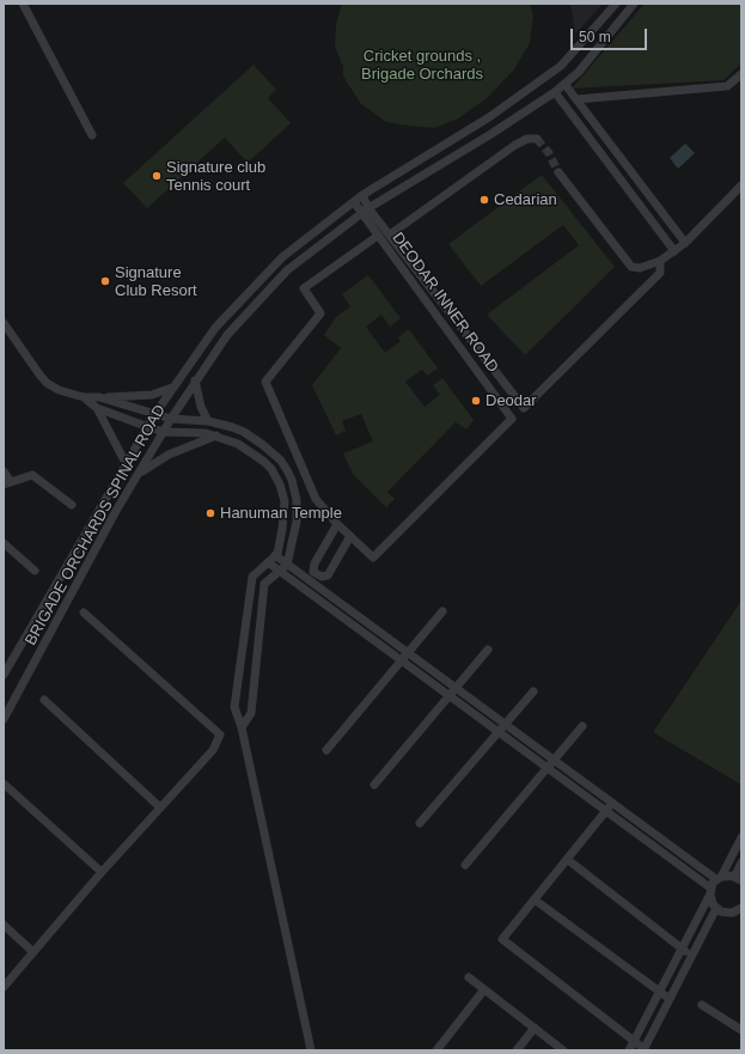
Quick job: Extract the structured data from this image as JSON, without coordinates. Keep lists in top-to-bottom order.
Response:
{
  "streets": {
    "street": ["DEODAR INNER ROAD", "BRIGADE ORCHARDS SPINAL ROAD"]
  },
  "parks": ["Cricket grounds , Brigade Orchards"],
  "places": [
    "Signature club Tennis court",
    "Cedarian",
    "Signature Club Resort",
    "Deodar",
    "Hanuman Temple"
  ],
  "scale_bar": "50 m"
}
